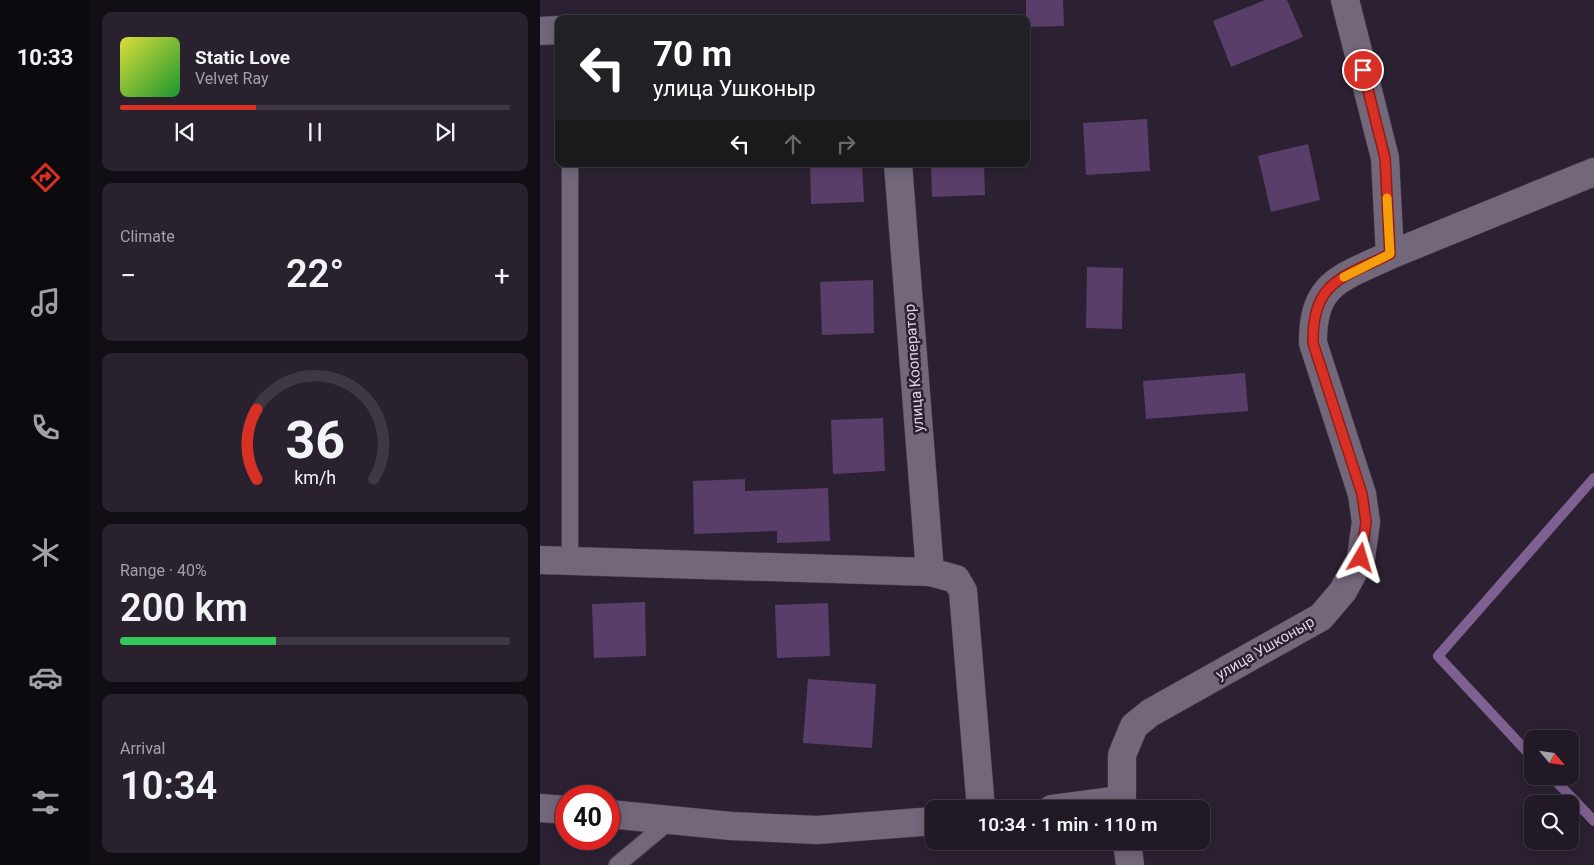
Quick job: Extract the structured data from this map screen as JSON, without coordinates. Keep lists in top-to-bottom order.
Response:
{
  "streets": {
    "street": ["улица Кооператор", "улица Ушконыр"]
  },
  "north": "bottom right",
  "page": {
    "tabs": "10:33",
    "turn": ["70 m", "улица Ушконыр"],
    "song": ["Static Love", "Velvet Ray"],
    "tile": [
      "Climate",
      ["Range · 40%", "200 km"],
      ["Arrival", "10:34"]
    ],
    "heat": ["−", "22°", "+"],
    "limit": "40",
    "trip": "10:34 · 1 min · 110 m",
    "gauge": ["36", "km/h"]
  }
}
